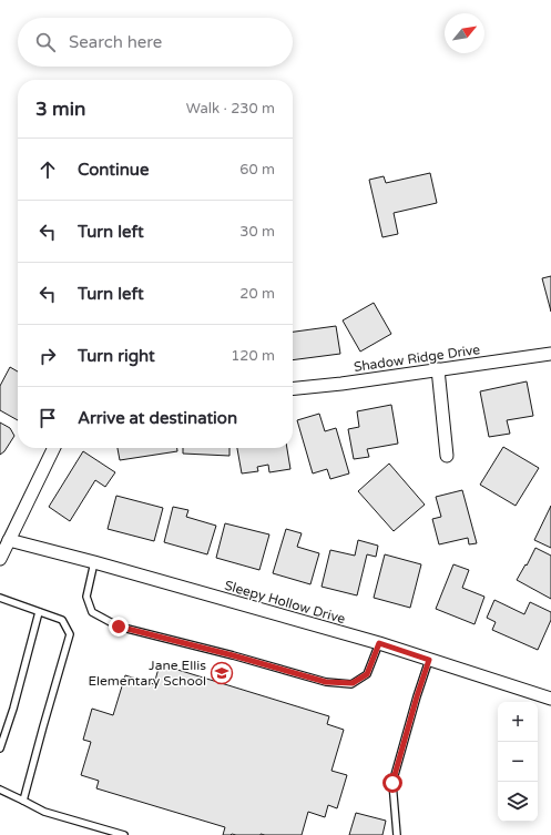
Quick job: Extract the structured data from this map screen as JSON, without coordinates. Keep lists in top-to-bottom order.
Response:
{
  "streets": {
    "street": ["Shadow Ridge Drive", "Sleepy Hollow Drive"]
  },
  "places": {
    "school or university": ["Jane Ellis Elementary School"]
  },
  "north": "top right",
  "page": {
    "search": "Search here",
    "heading": ["3 min", "Walk · 230 m"],
    "list": [
      ["Continue", "60 m"],
      ["Turn left", "30 m"],
      ["Turn left", "20 m"],
      ["Turn right", "120 m"],
      "Arrive at destination"
    ],
    "map_buttons": ["+", "−"]
  }
}
